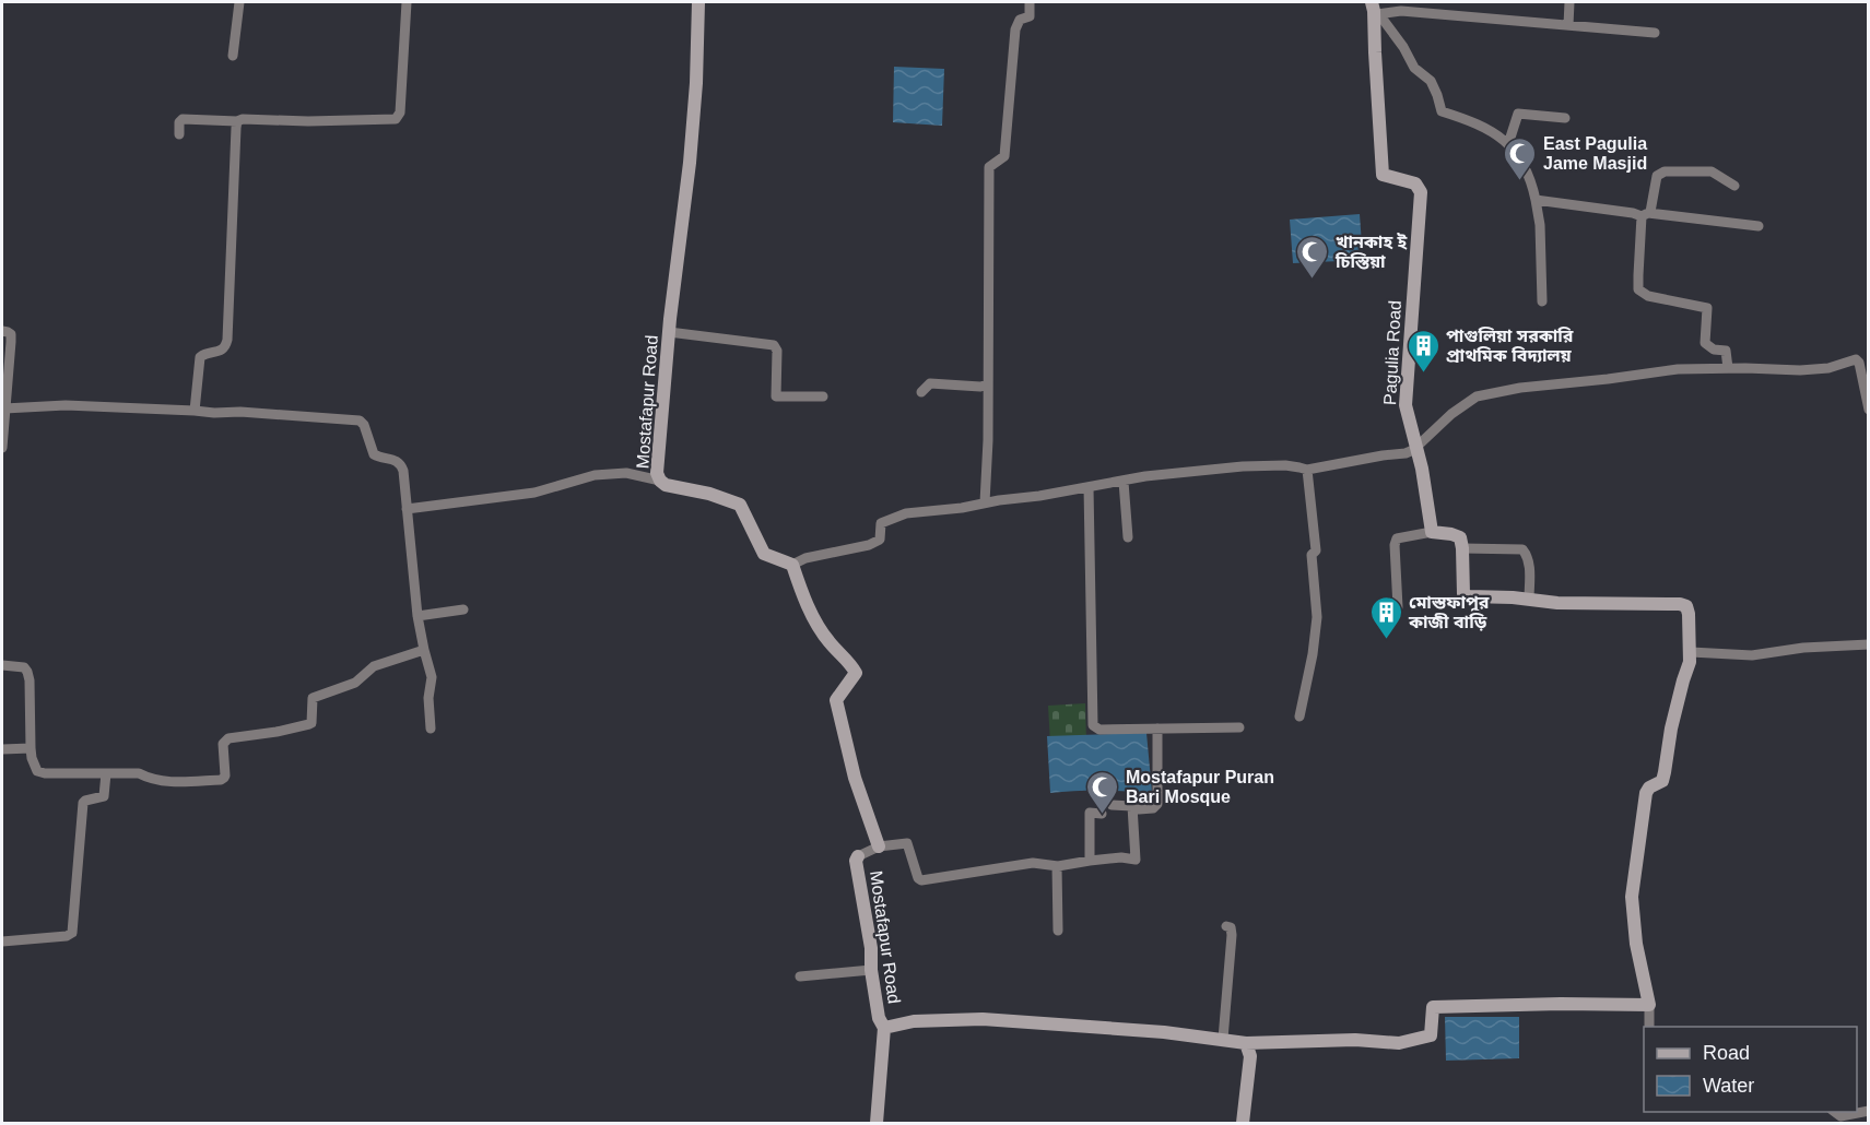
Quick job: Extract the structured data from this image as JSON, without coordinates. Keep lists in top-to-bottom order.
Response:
{
  "streets": {
    "street": ["Pagulia Road", "Mostafapur Road"]
  },
  "places": {
    "mosque": ["East Pagulia Jame Masjid", "খানকাহ ই চিস্তিয়া", "Mostafapur Puran Bari Mosque"],
    "building": ["পাগুলিয়া সরকারি প্রাথমিক বিদ্যালয়", "মোস্তফাপুর কাজী বাড়ি"]
  },
  "legend": ["Road", "Water"]
}
